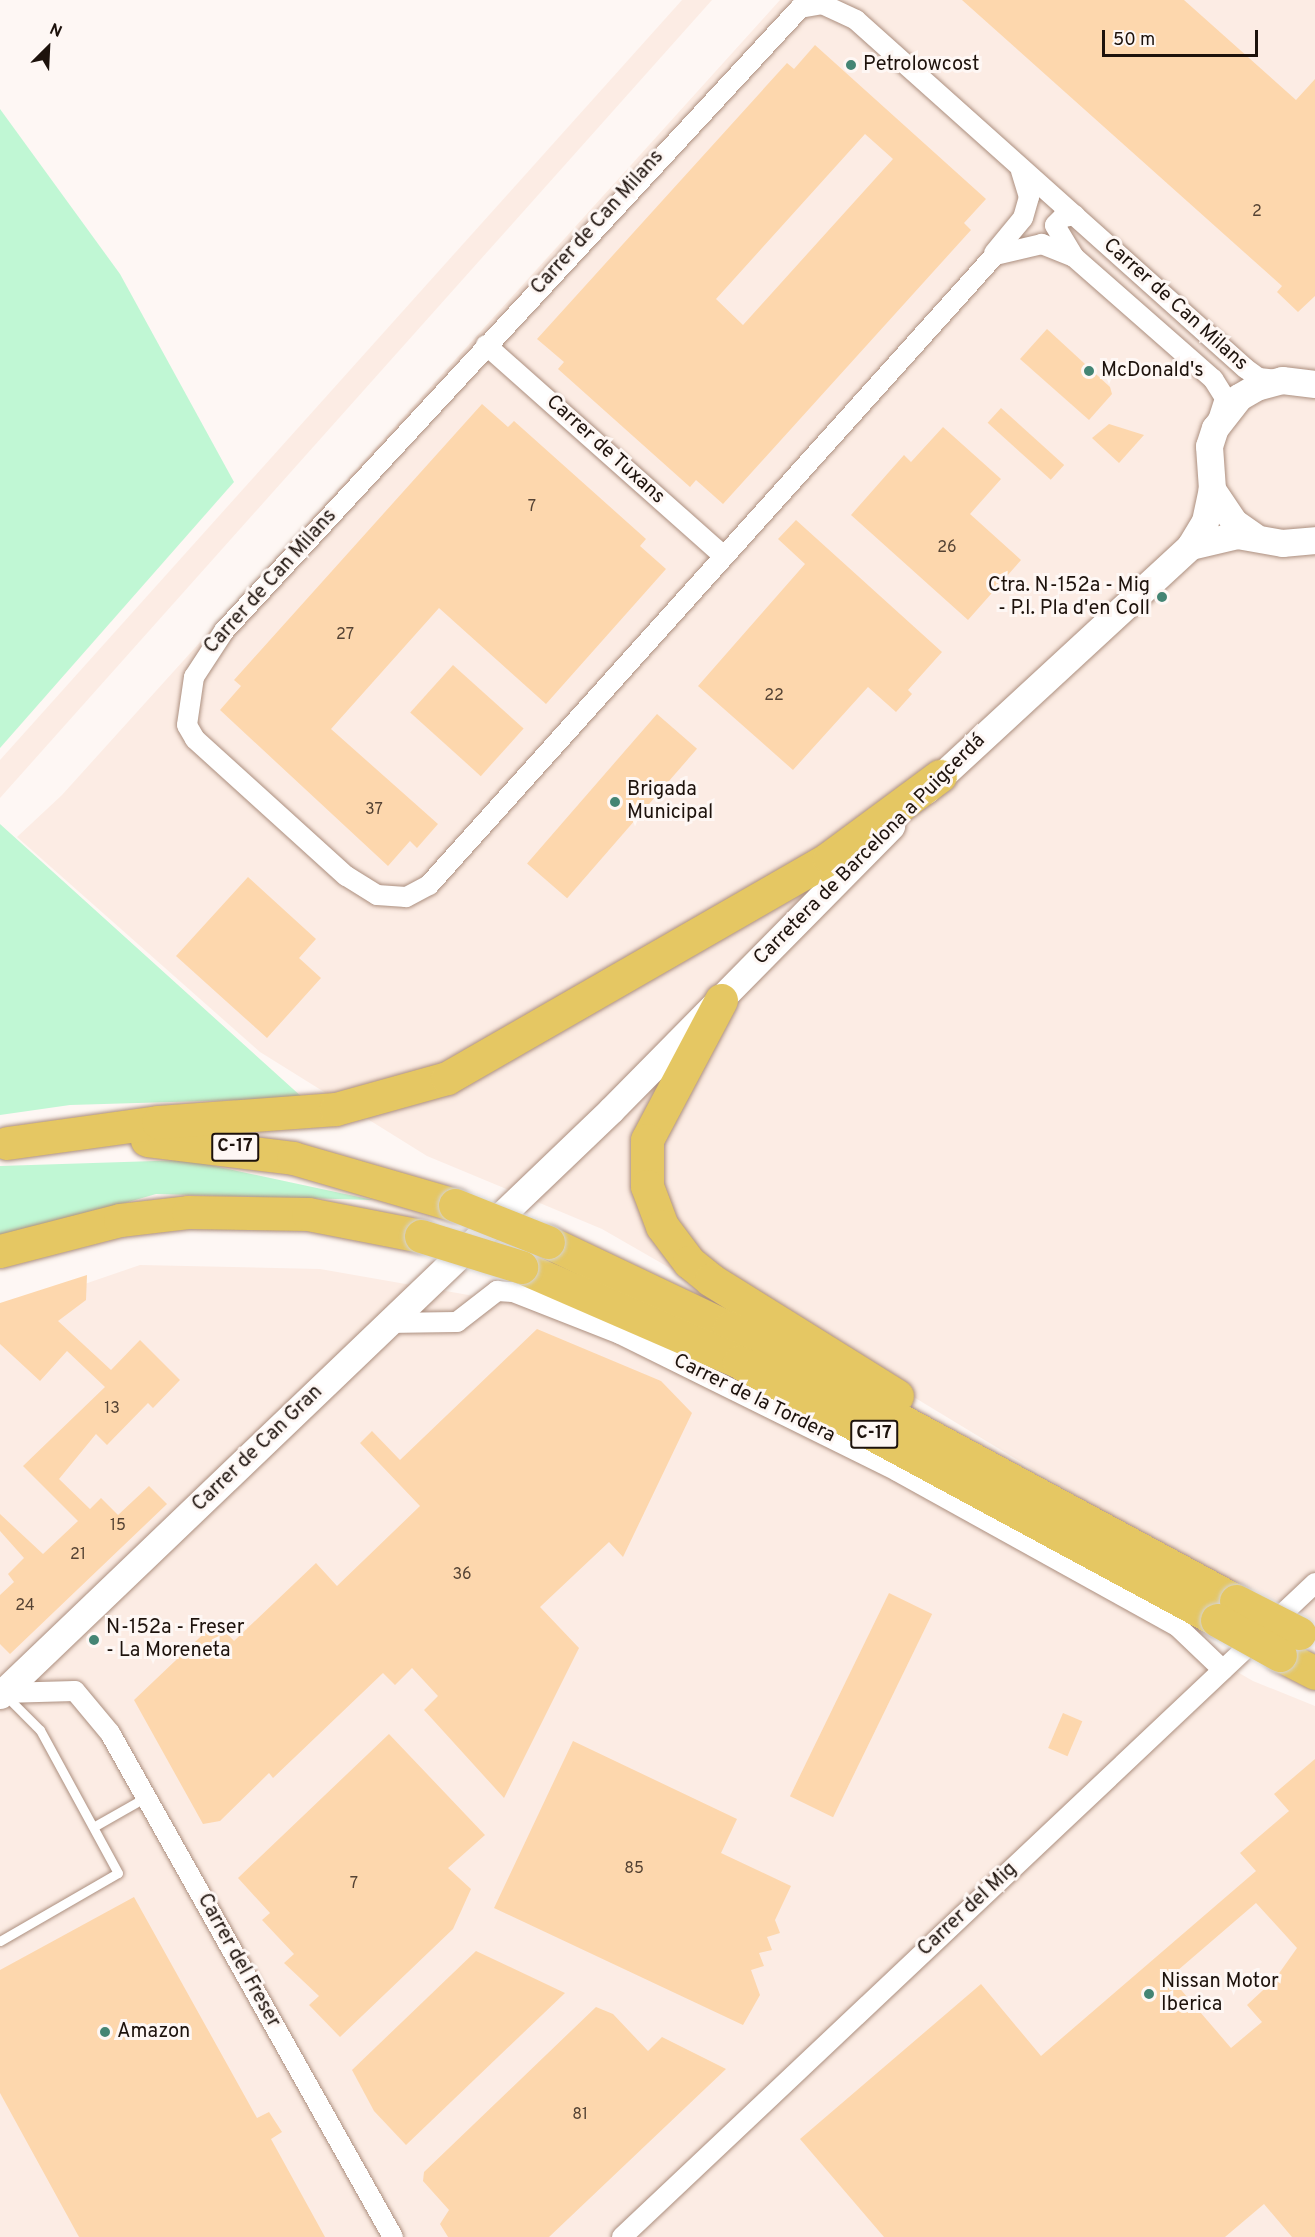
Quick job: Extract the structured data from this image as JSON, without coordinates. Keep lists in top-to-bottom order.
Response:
{
  "streets": {
    "highway": ["C-17"],
    "main road": ["Carretera de Barcelona a Puigcerdá", "Carrer de Can Gran"],
    "street": [
      "Carrer de Can Milans",
      "Carrer de Tuxans",
      "Carrer de la Tordera",
      "Carrer del Mig",
      "Carrer del Freser"
    ]
  },
  "crossings": [
    ["Carrer de Can Milans", "Carrer de Tuxans"],
    ["Carretera de Barcelona a Puigcerdá", "Carrer de Can Gran"],
    ["Carrer de la Tordera", "Carrer de Can Gran"],
    ["Carrer de la Tordera", "Carrer del Mig"],
    ["Carrer de Can Gran", "Carrer del Freser"]
  ],
  "places": [
    "Petrolowcost",
    "McDonald's",
    "Ctra. N-152a - Mig - P.I. Pla d'en Coll",
    "Brigada Municipal",
    "N-152a - Freser - La Moreneta",
    "Nissan Motor Iberica",
    "Amazon"
  ],
  "house_numbers": [
    "2",
    "7",
    "26",
    "27",
    "22",
    "37",
    "13",
    "15",
    "21",
    "36",
    "24",
    "85",
    "7",
    "81"
  ],
  "scale_bar": "50 m",
  "north": "top right"
}
